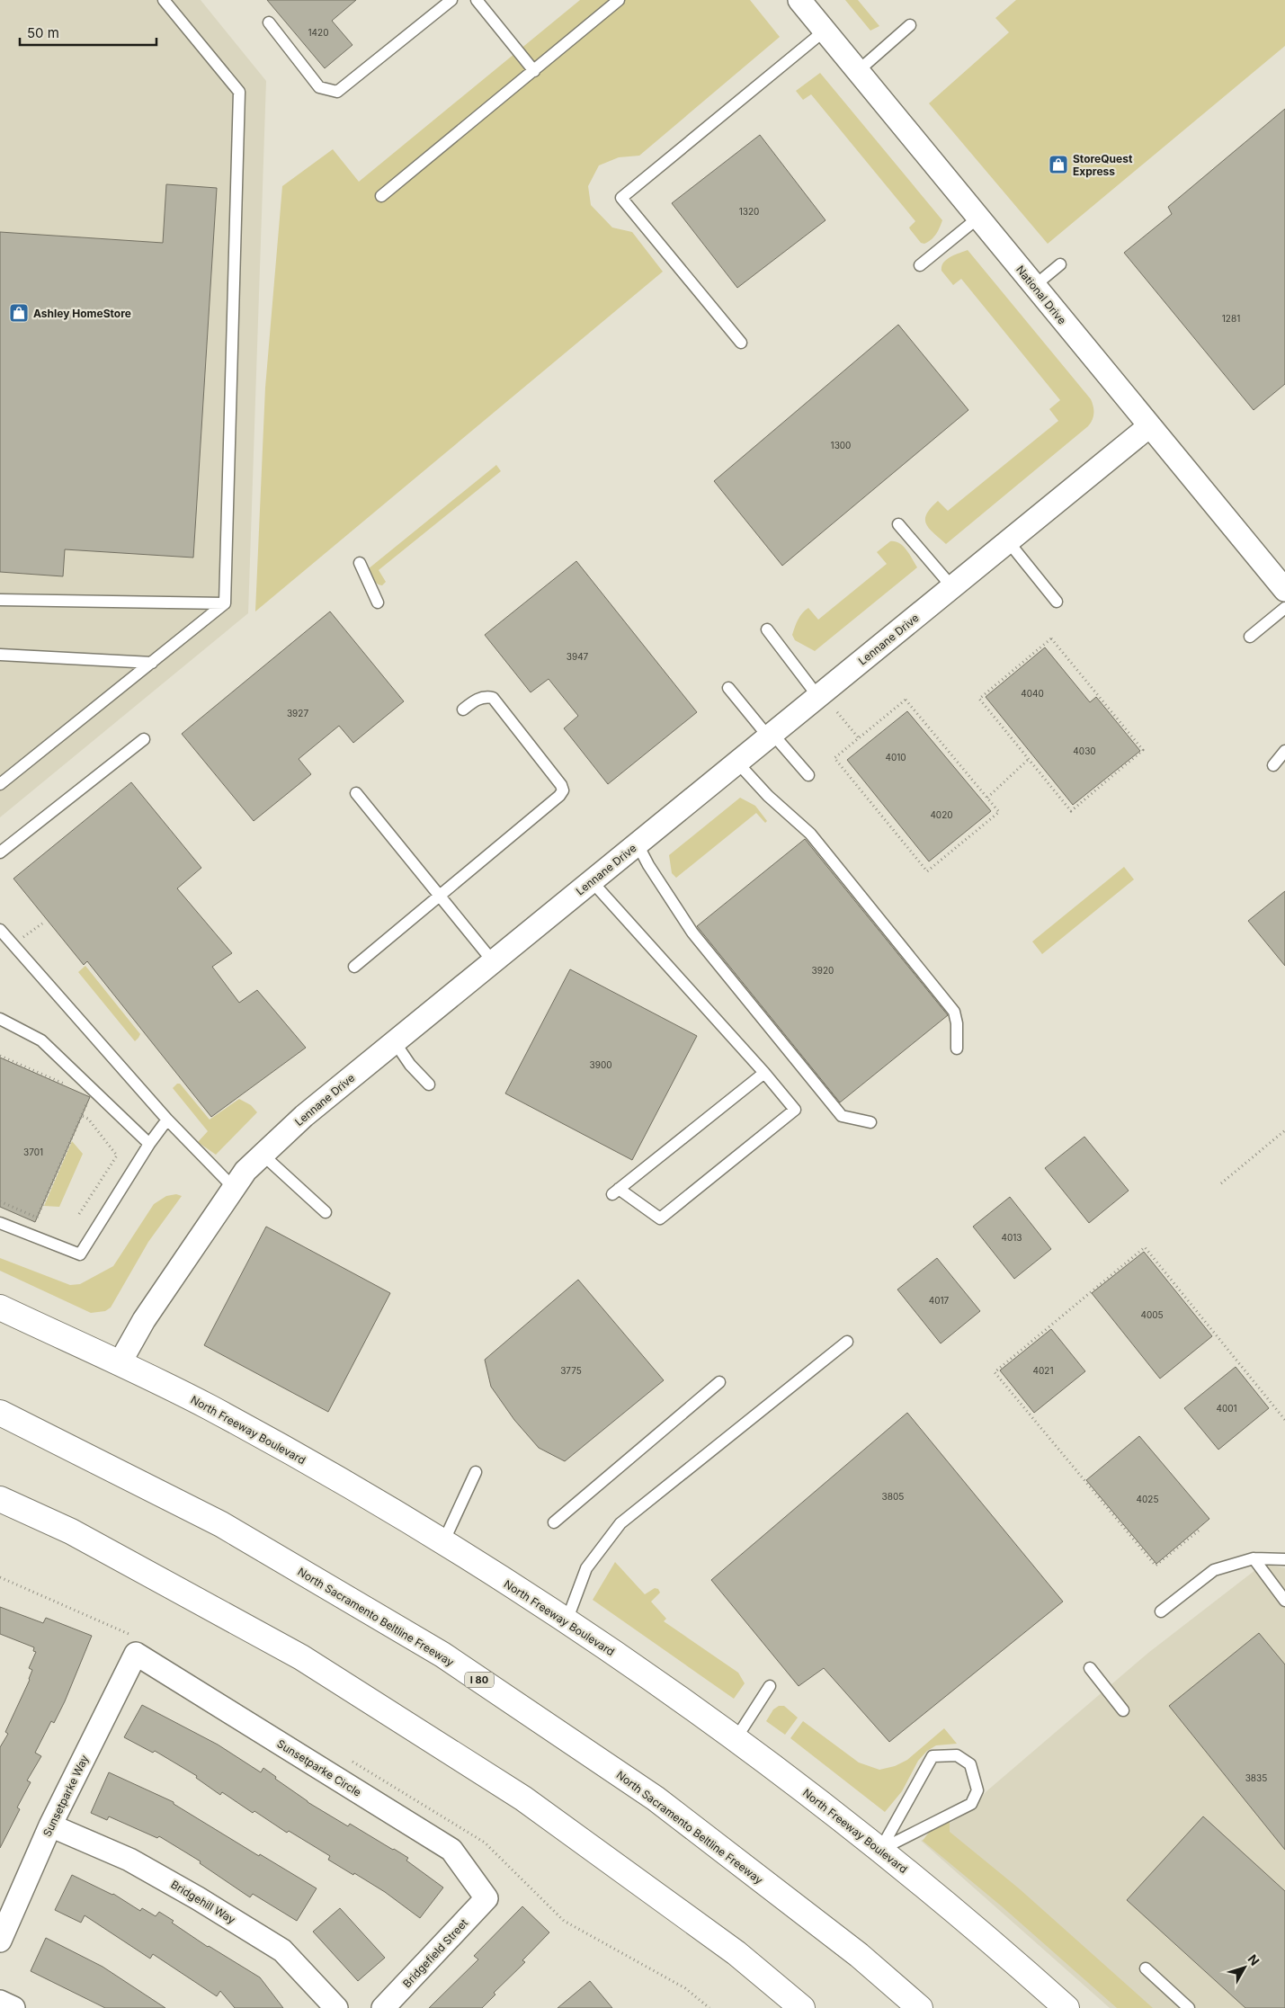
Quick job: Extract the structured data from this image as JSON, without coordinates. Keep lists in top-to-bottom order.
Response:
{
  "streets": {
    "main road": ["North Freeway Boulevard", "North Sacramento Beltline Freeway", "I 80"],
    "street": [
      "National Drive",
      "Lennane Drive",
      "Sunsetparke Circle",
      "Sunsetparke Way",
      "Bridgehill Way",
      "Bridgefield Street"
    ]
  },
  "crossings": [
    ["National Drive", "Lennane Drive"],
    ["Lennane Drive", "North Freeway Boulevard"],
    ["Sunsetparke Circle", "Sunsetparke Way"],
    ["Sunsetparke Circle", "Bridgefield Street"],
    ["Sunsetparke Way", "Bridgehill Way"]
  ],
  "places": {
    "shop": ["StoreQuest Express", "Ashley HomeStore"]
  },
  "house_numbers": [
    "1420",
    "1320",
    "1281",
    "1300",
    "3947",
    "4040",
    "3927",
    "4030",
    "4010",
    "4020",
    "3920",
    "3900",
    "3701",
    "4013",
    "4017",
    "4005",
    "3775",
    "4021",
    "4001",
    "3805",
    "4025",
    "3835"
  ],
  "scale_bar": "50 m",
  "north": "top right"
}
